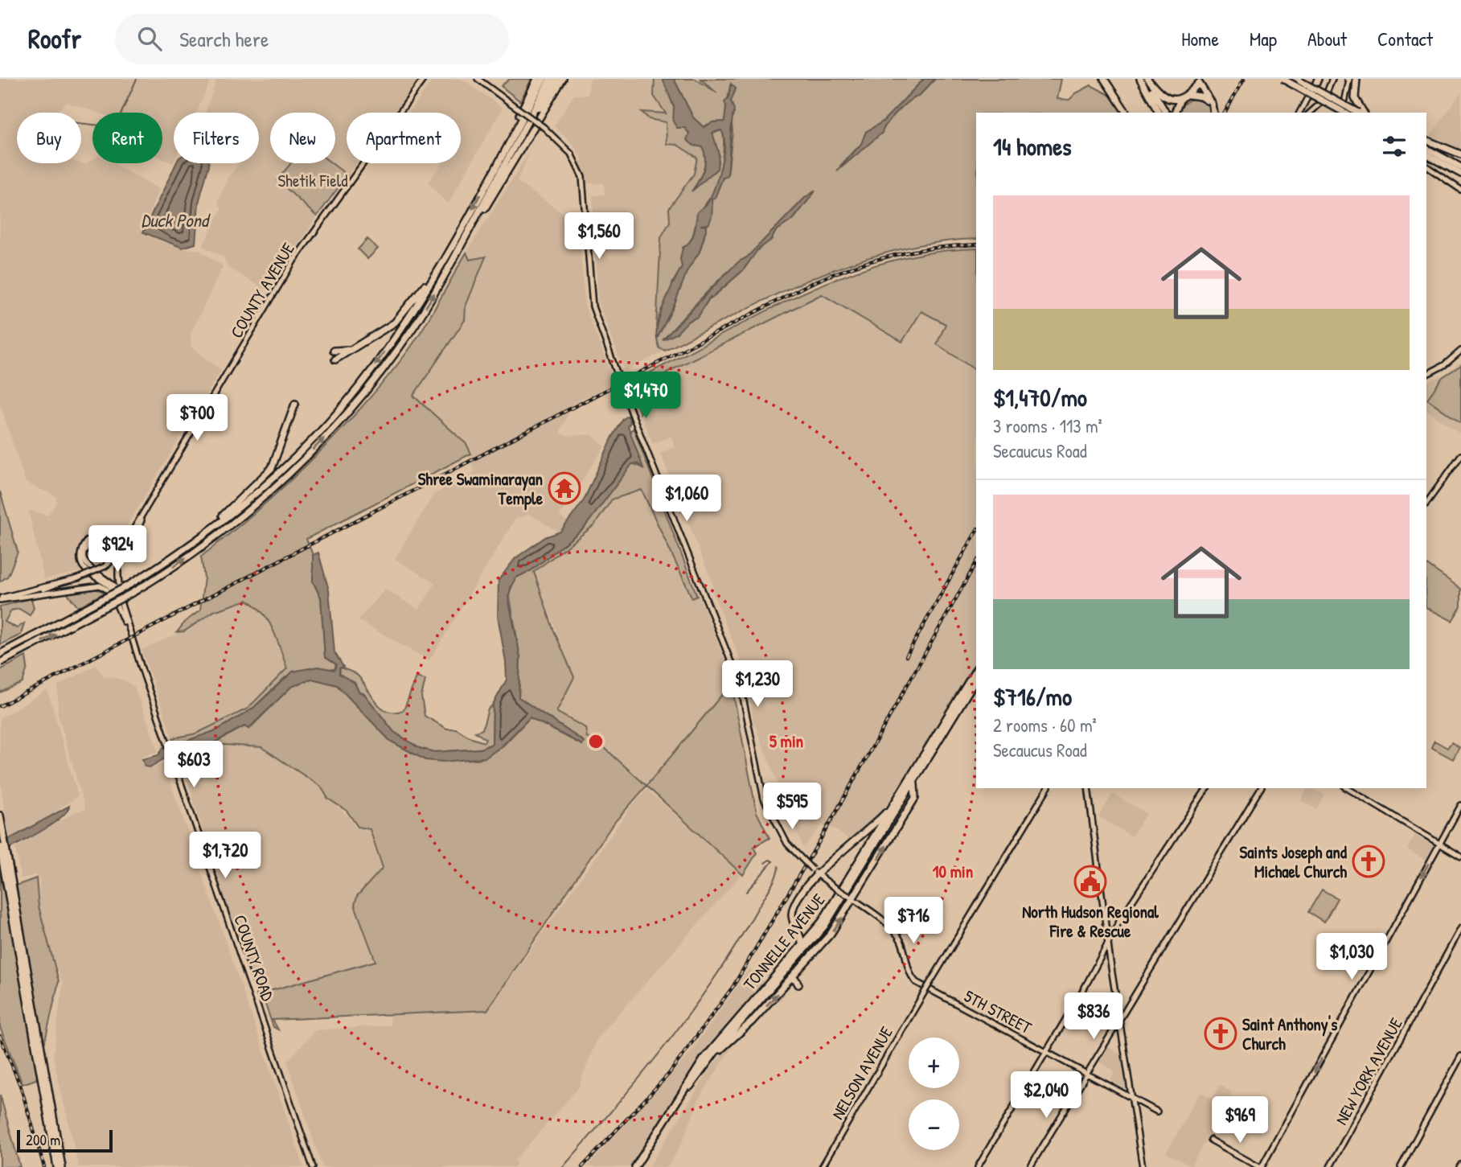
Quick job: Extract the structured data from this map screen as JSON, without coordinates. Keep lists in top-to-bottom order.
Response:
{
  "streets": {
    "highway": ["TONNELLE AVENUE"],
    "main road": [
      "COUNTY AVENUE",
      "COUNTY ROAD",
      "5TH STREET",
      "NEW YORK AVENUE",
      "NELSON AVENUE"
    ]
  },
  "water": ["Duck Pond"],
  "parks": ["Shetik Field"],
  "places": {
    "temple": ["Shree Swaminarayan Temple"],
    "church": ["Saints Joseph and Michael Church", "Saint Anthony's Church"],
    "public building": ["North Hudson Regional Fire & Rescue"]
  },
  "scale_bar": "200 m",
  "page": {
    "header": "Roofr",
    "search": "Search here",
    "nav": [
      "Home",
      "Map",
      "About",
      "Contact"
    ],
    "chip": [
      "Buy",
      "Rent",
      "Filters",
      "New",
      "Apartment"
    ],
    "heading": "14 homes",
    "list": [
      {
        "name": "$1,470/mo",
        "note": "3 rooms · 113 m² · Secaucus Road"
      },
      {
        "name": "$716/mo",
        "note": "2 rooms · 60 m² · Secaucus Road"
      }
    ],
    "price": [
      "$1,560",
      "$1,470",
      "$700",
      "$1,060",
      "$924",
      "$1,230",
      "$603",
      "$595",
      "$1,720",
      "$716",
      "$1,030",
      "$836",
      "$2,040",
      "$969"
    ],
    "map_buttons": ["+", "−"],
    "scale": "200 m"
  },
  "rings": ["5 min", "10 min"]
}
